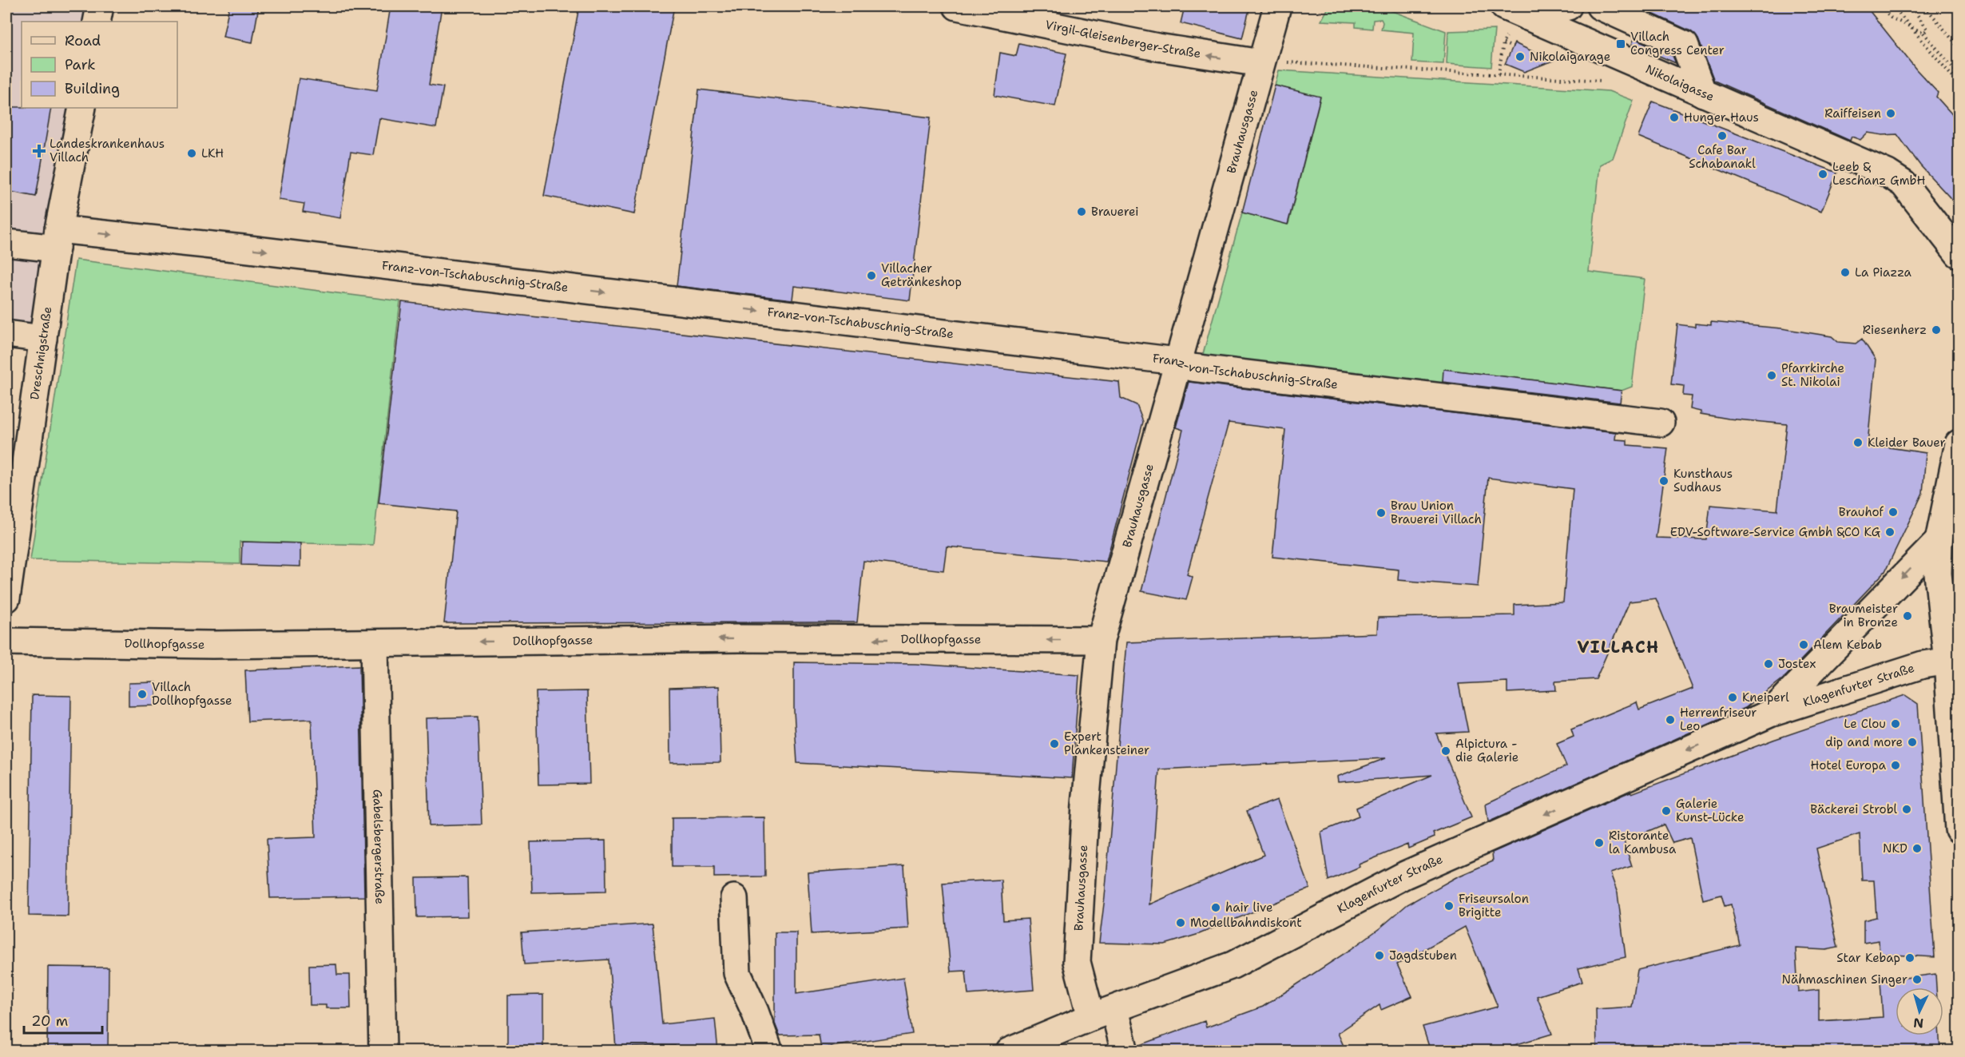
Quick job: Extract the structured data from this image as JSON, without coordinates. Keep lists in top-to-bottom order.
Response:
{
  "streets": {
    "street": [
      "Virgil-Gleisenberger-Straße",
      "Nikolaigasse",
      "Brauhausgasse",
      "Franz-von-Tschabuschnig-Straße",
      "Dreschnigstraße",
      "Dollhopfgasse",
      "Klagenfurter Straße",
      "Gabelsbergerstraße"
    ]
  },
  "crossings": [
    ["Virgil-Gleisenberger-Straße", "Brauhausgasse"],
    ["Brauhausgasse", "Franz-von-Tschabuschnig-Straße"],
    ["Brauhausgasse", "Dollhopfgasse"],
    ["Brauhausgasse", "Klagenfurter Straße"],
    ["Franz-von-Tschabuschnig-Straße", "Dreschnigstraße"],
    ["Dollhopfgasse", "Gabelsbergerstraße"]
  ],
  "one_way": [
    "Virgil-Gleisenberger-Straße",
    "Franz-von-Tschabuschnig-Straße",
    "Dollhopfgasse",
    "Klagenfurter Straße"
  ],
  "districts": ["VILLACH"],
  "places": {
    "transit": ["Villach Congress Center"],
    "other": [
      "Nikolaigarage",
      "Raiffeisen",
      "Hunger Haus",
      "Cafe Bar Schabanakl",
      "LKH",
      "Leeb & Leschanz GmbH",
      "Brauerei",
      "La Piazza",
      "Villacher Getränkeshop",
      "Riesenherz",
      "Pfarrkirche St. Nikolai",
      "Kleider Bauer",
      "Kunsthaus Sudhaus",
      "Brauhof",
      "Brau Union Brauerei Villach",
      "EDV-Software-Service Gmbh &CO KG",
      "Braumeister in Bronze",
      "Alem Kebab",
      "Jostex",
      "Villach Dollhopfgasse",
      "Kneiperl",
      "Herrenfriseur Leo",
      "Le Clou",
      "dip and more",
      "Expert Plankensteiner",
      "Alpictura - die Galerie",
      "Hotel Europa",
      "Bäckerei Strobl",
      "Galerie Kunst-Lücke",
      "Ristorante la Kambusa",
      "NKD",
      "Friseursalon Brigitte",
      "hair live",
      "Modellbahndiskont",
      "Jagdstuben",
      "Star Kebap",
      "Nähmaschinen Singer"
    ],
    "health": ["Landeskrankenhaus Villach"]
  },
  "legend": ["Road", "Park", "Building"],
  "scale_bar": "20 m",
  "north": "bottom"
}
